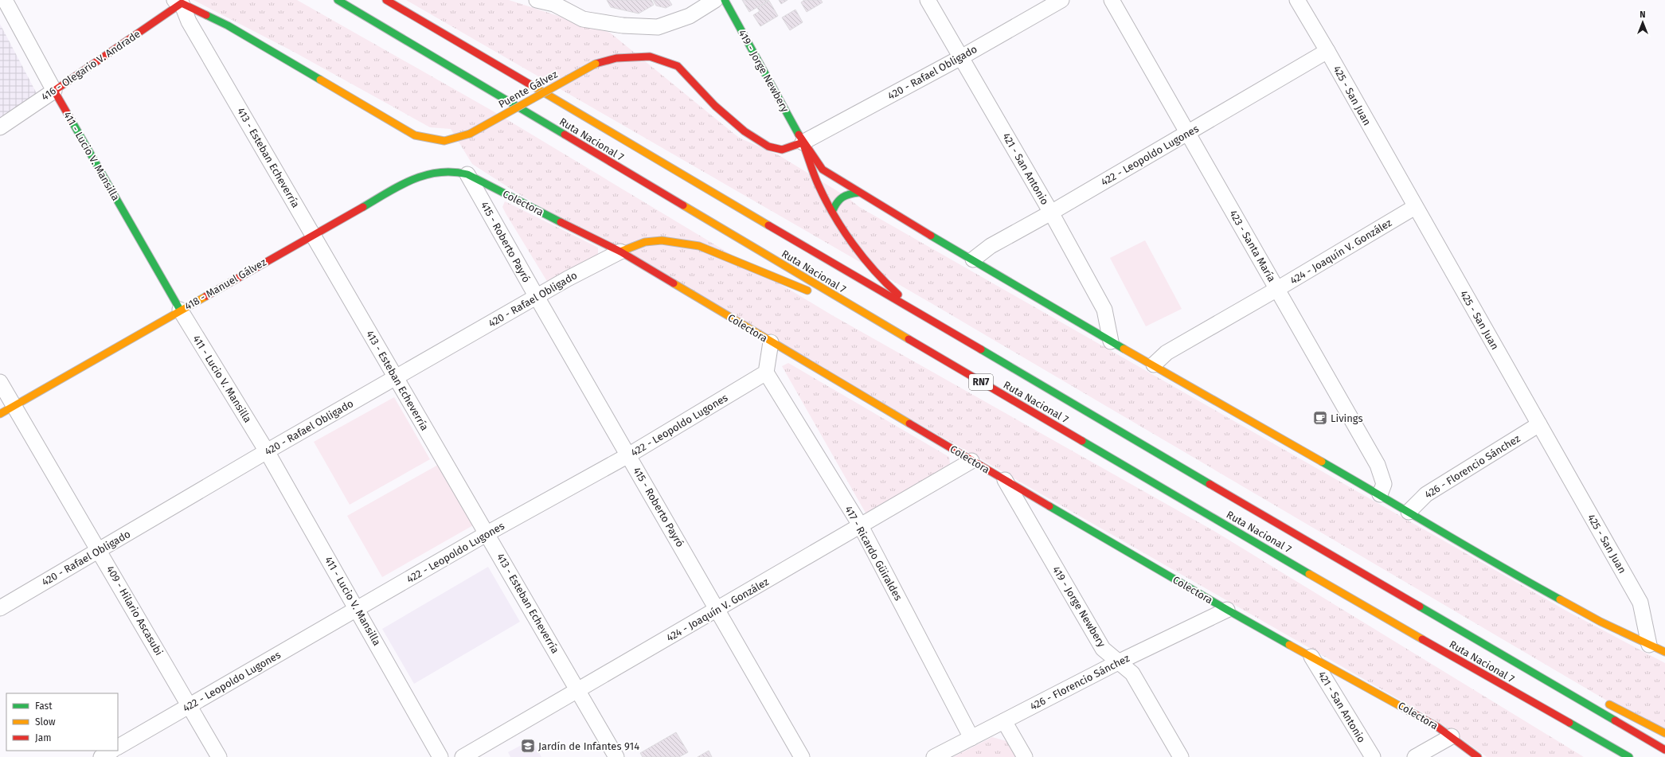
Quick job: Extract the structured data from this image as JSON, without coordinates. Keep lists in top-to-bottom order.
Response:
{
  "streets": {
    "main road": [
      "416 - Olegario V. Andrade",
      "419 - Jorge Newbery",
      "Puente Gálvez",
      "Ruta Nacional 7",
      "411 - Lucio V. Mansilla",
      "Colectora",
      "418 - Manuel Gálvez",
      "RN7"
    ],
    "street": [
      "420 - Rafael Obligado",
      "425 - San Juan",
      "422 - Leopoldo Lugones",
      "413 - Esteban Echeverría",
      "421 - San Antonio",
      "415 - Roberto Payró",
      "423 - Santa María",
      "424 - Joaquín V. González",
      "426 - Florencio Sánchez",
      "417 - Ricardo Güiraldes",
      "409 - Hilario Ascasubi"
    ]
  },
  "crossings": [
    ["416 - Olegario V. Andrade", "Puente Gálvez"],
    ["416 - Olegario V. Andrade", "411 - Lucio V. Mansilla"],
    ["416 - Olegario V. Andrade", "413 - Esteban Echeverría"],
    ["419 - Jorge Newbery", "420 - Rafael Obligado"],
    ["419 - Jorge Newbery", "Puente Gálvez"],
    ["419 - Jorge Newbery", "Colectora"],
    ["419 - Jorge Newbery", "426 - Florencio Sánchez"],
    ["420 - Rafael Obligado", "Puente Gálvez"],
    ["420 - Rafael Obligado", "411 - Lucio V. Mansilla"],
    ["420 - Rafael Obligado", "413 - Esteban Echeverría"],
    ["420 - Rafael Obligado", "421 - San Antonio"],
    ["420 - Rafael Obligado", "Colectora"],
    ["420 - Rafael Obligado", "415 - Roberto Payró"],
    ["420 - Rafael Obligado", "409 - Hilario Ascasubi"],
    ["Puente Gálvez", "413 - Esteban Echeverría"],
    ["425 - San Juan", "422 - Leopoldo Lugones"],
    ["425 - San Juan", "424 - Joaquín V. González"],
    ["425 - San Juan", "426 - Florencio Sánchez"],
    ["422 - Leopoldo Lugones", "411 - Lucio V. Mansilla"],
    ["422 - Leopoldo Lugones", "413 - Esteban Echeverría"],
    ["422 - Leopoldo Lugones", "421 - San Antonio"],
    ["422 - Leopoldo Lugones", "415 - Roberto Payró"],
    ["422 - Leopoldo Lugones", "423 - Santa María"],
    ["422 - Leopoldo Lugones", "417 - Ricardo Güiraldes"],
    ["422 - Leopoldo Lugones", "409 - Hilario Ascasubi"],
    ["411 - Lucio V. Mansilla", "418 - Manuel Gálvez"],
    ["413 - Esteban Echeverría", "424 - Joaquín V. González"],
    ["413 - Esteban Echeverría", "418 - Manuel Gálvez"],
    ["421 - San Antonio", "Colectora"],
    ["Colectora", "415 - Roberto Payró"],
    ["Colectora", "424 - Joaquín V. González"],
    ["Colectora", "418 - Manuel Gálvez"],
    ["Colectora", "426 - Florencio Sánchez"],
    ["415 - Roberto Payró", "424 - Joaquín V. González"],
    ["415 - Roberto Payró", "418 - Manuel Gálvez"],
    ["423 - Santa María", "424 - Joaquín V. González"],
    ["424 - Joaquín V. González", "417 - Ricardo Güiraldes"],
    ["418 - Manuel Gálvez", "409 - Hilario Ascasubi"],
    ["426 - Florencio Sánchez", "417 - Ricardo Güiraldes"]
  ],
  "places": {
    "cafe": ["Livings"],
    "school or university": ["Jardín de Infantes 914"]
  },
  "legend": ["Fast", "Slow", "Jam"],
  "north": "top"
}
